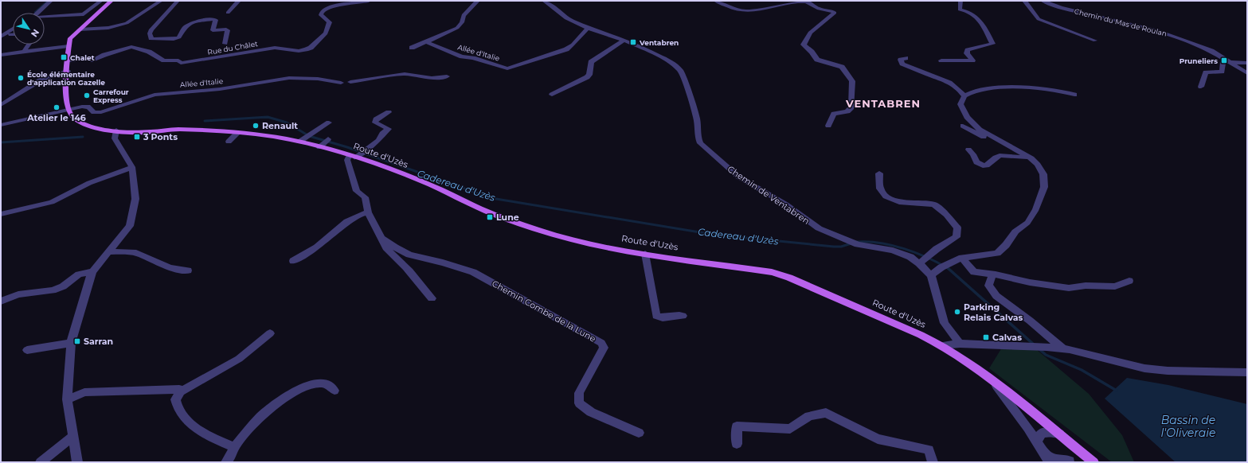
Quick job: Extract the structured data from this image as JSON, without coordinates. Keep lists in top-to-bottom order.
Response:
{
  "streets": {
    "main road": ["Route d'Uzès"],
    "street": [
      "Chemin du Mas de Roulan",
      "Rue du Châlet",
      "Allée d'Italie",
      "Chemin de Ventabren",
      "Chemin Combe de la Lune"
    ]
  },
  "crossings": [
    ["Allée d'Italie", "Route d'Uzès"],
    ["Allée d'Italie", "Chemin de Ventabren"],
    ["Route d'Uzès", "Chemin Combe de la Lune"]
  ],
  "districts": ["VENTABREN"],
  "water": ["Cadereau d'Uzès", "Bassin de l'Oliveraie"],
  "places": {
    "transit": [
      "Ventabren",
      "Chalet",
      "Pruneliers",
      "3 Ponts",
      "Lune",
      "Calvas",
      "Sarran"
    ],
    "other": [
      "École élémentaire d'application Gazelle",
      "Carrefour Express",
      "Atelier le 146",
      "Renault",
      "Parking Relais Calvas"
    ]
  },
  "north": "bottom right"
}
